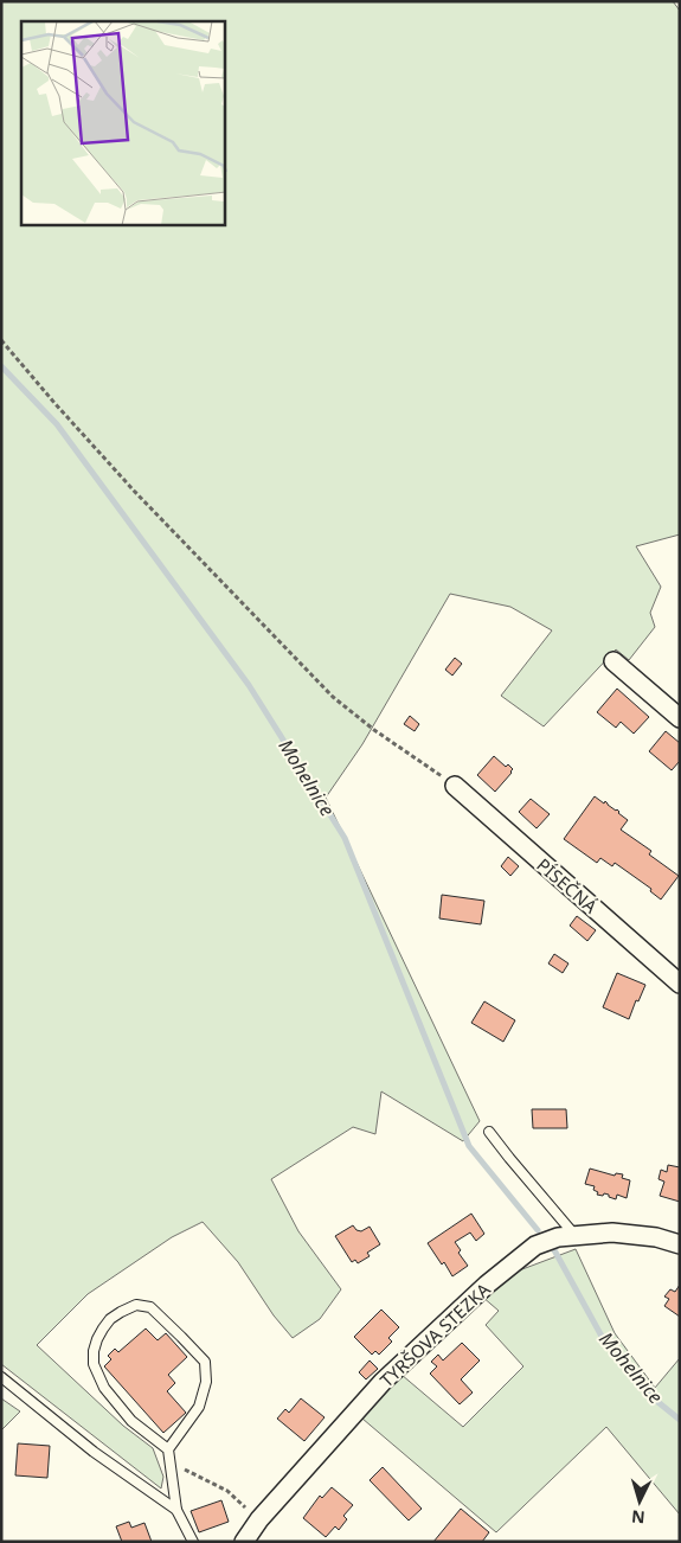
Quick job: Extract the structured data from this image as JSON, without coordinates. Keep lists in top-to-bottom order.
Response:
{
  "streets": {
    "street": ["PÍSEČNÁ", "TYRŠOVA STEZKA"]
  },
  "water": ["Mohelnice"],
  "north": "bottom"
}
